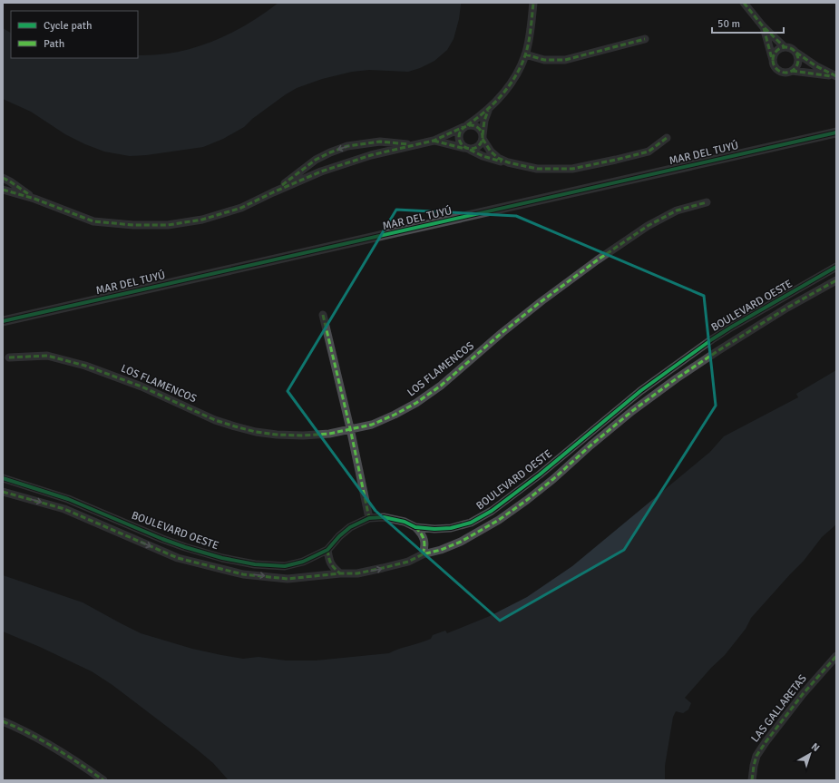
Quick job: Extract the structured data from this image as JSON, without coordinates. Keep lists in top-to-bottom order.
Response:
{
  "streets": {
    "street": [
      "MAR DEL TUYÚ",
      "BOULEVARD OESTE",
      "LOS FLAMENCOS",
      "LAS GALLARETAS"
    ]
  },
  "legend": ["Cycle path", "Path"],
  "scale_bar": "50 m",
  "north": "top right"
}
